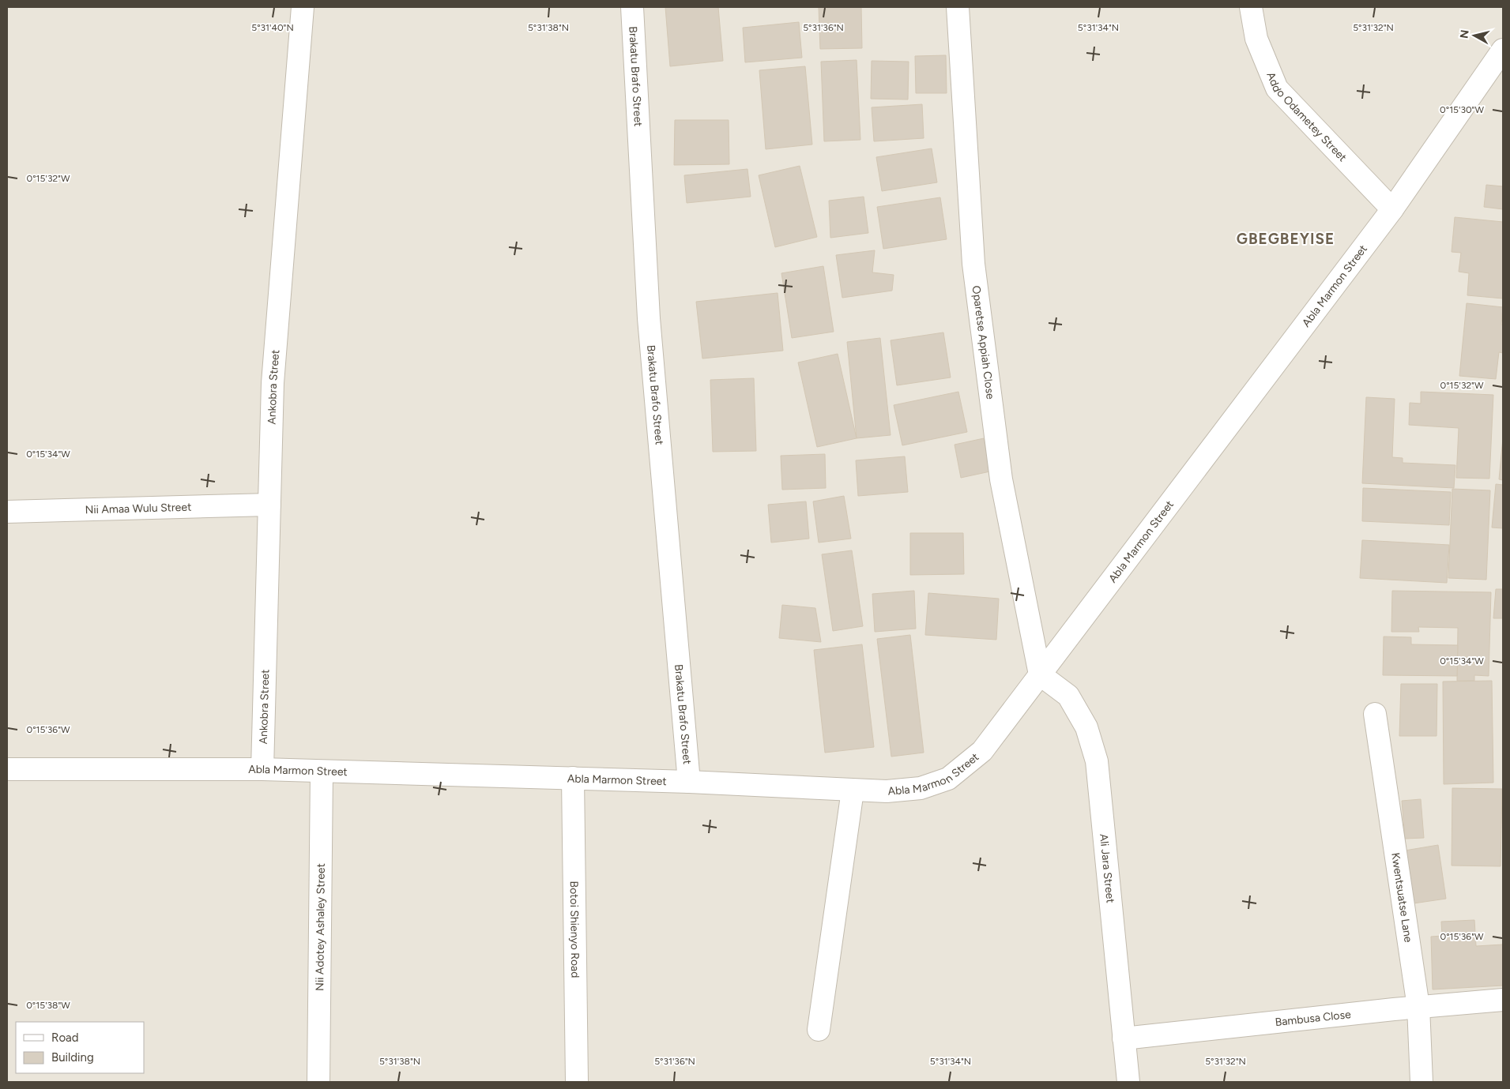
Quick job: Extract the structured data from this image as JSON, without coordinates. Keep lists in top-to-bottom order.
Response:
{
  "streets": {
    "street": [
      "Brakatu Brafo Street",
      "Addo Odametey Street",
      "Abla Marmon Street",
      "Oparetse Appiah Close",
      "Ankobra Street",
      "Nii Amaa Wulu Street",
      "Ali Jara Street",
      "Kwentsuatse Lane",
      "Nii Adotey Ashaley Street",
      "Botoi Shienyo Road",
      "Bambusa Close"
    ]
  },
  "crossings": [
    ["Brakatu Brafo Street", "Abla Marmon Street"],
    ["Addo Odametey Street", "Abla Marmon Street"],
    ["Abla Marmon Street", "Oparetse Appiah Close"],
    ["Abla Marmon Street", "Ankobra Street"],
    ["Abla Marmon Street", "Ali Jara Street"],
    ["Abla Marmon Street", "Nii Adotey Ashaley Street"],
    ["Abla Marmon Street", "Botoi Shienyo Road"],
    ["Oparetse Appiah Close", "Ali Jara Street"],
    ["Ankobra Street", "Nii Amaa Wulu Street"],
    ["Ali Jara Street", "Bambusa Close"],
    ["Kwentsuatse Lane", "Bambusa Close"]
  ],
  "districts": ["GBEGBEYISE"],
  "legend": ["Road", "Building"],
  "north": "left",
  "coordinates": [
    "5°31'40\"N",
    "5°31'38\"N",
    "5°31'36\"N",
    "5°31'34\"N",
    "5°31'32\"N",
    "0°15'30\"W",
    "0°15'32\"W",
    "0°15'34\"W",
    "0°15'36\"W",
    "0°15'38\"W"
  ]
}
